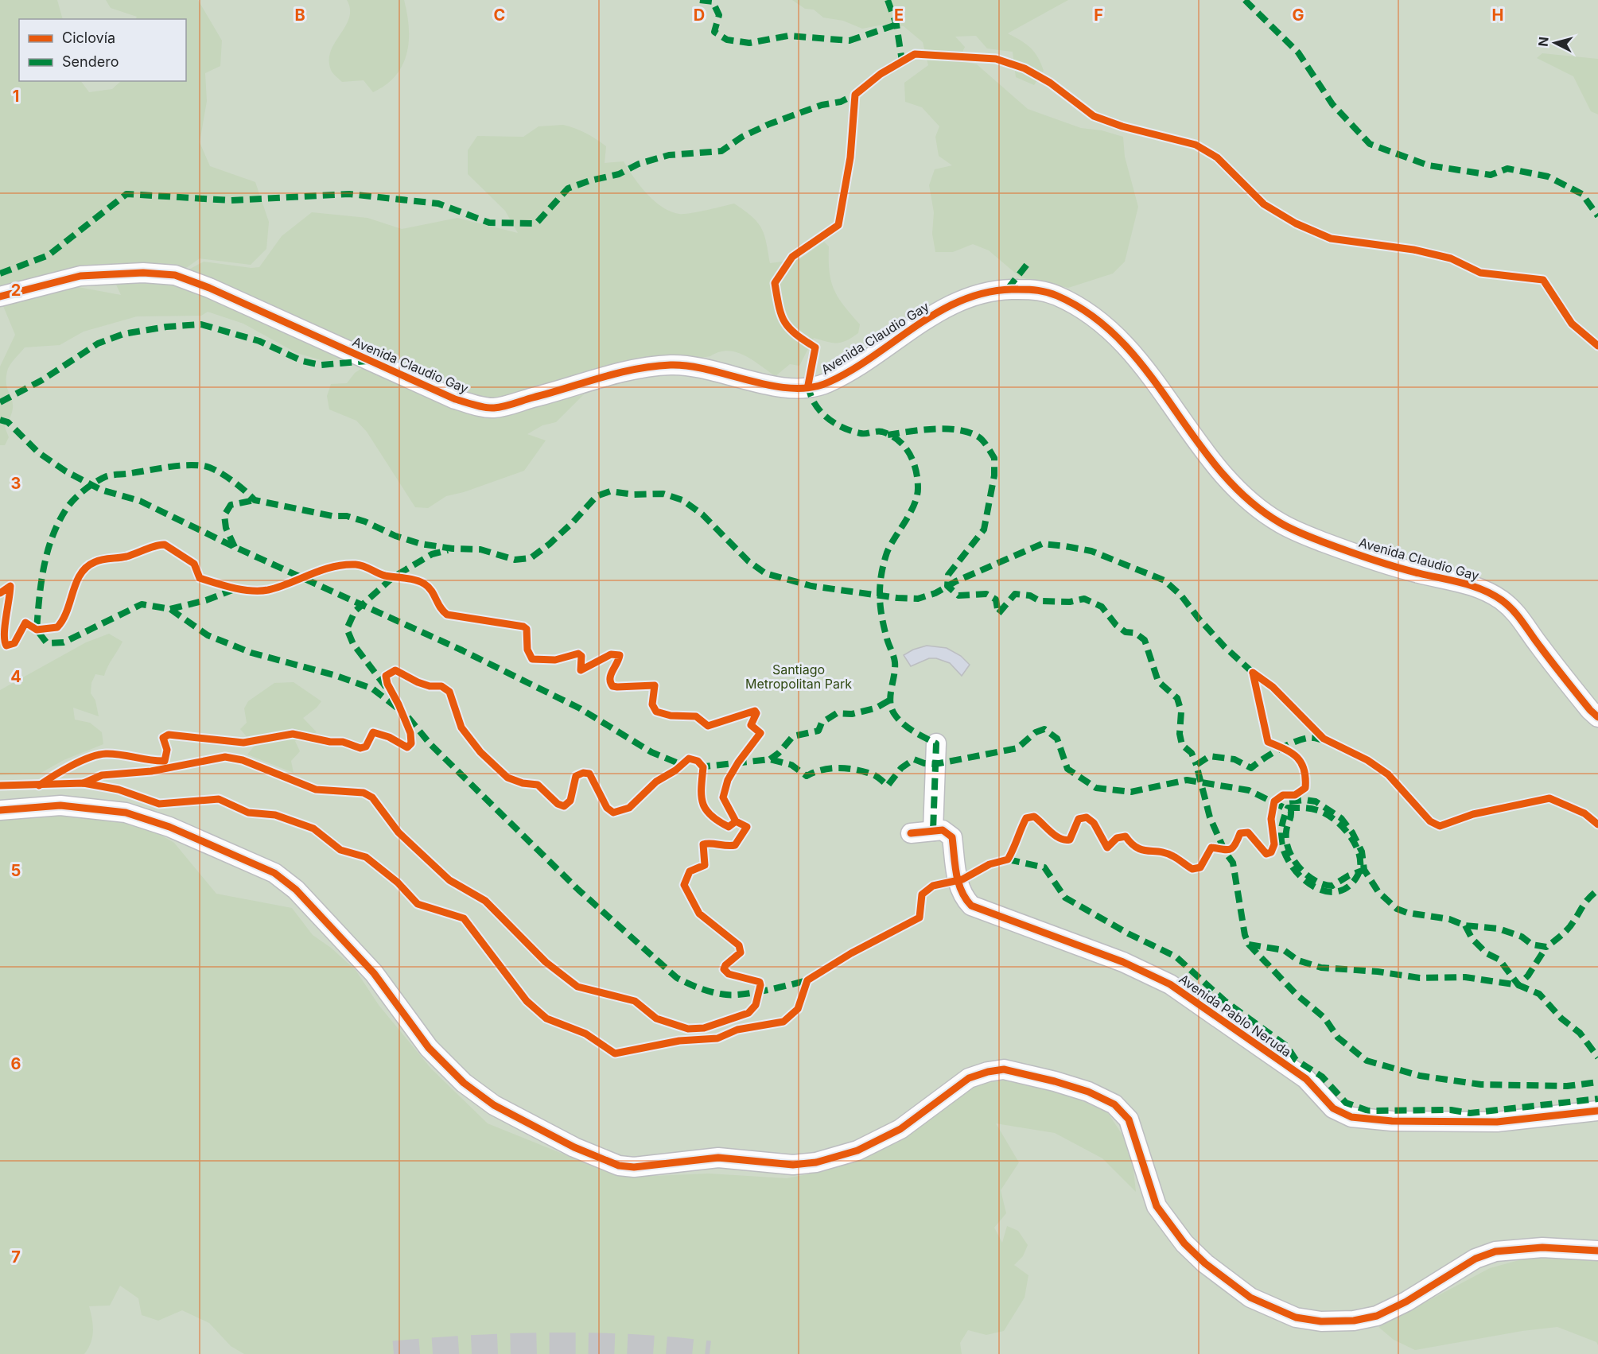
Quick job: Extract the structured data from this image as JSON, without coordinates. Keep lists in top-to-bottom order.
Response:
{
  "streets": {
    "street": ["Avenida Claudio Gay", "Avenida Pablo Neruda"]
  },
  "parks": ["Santiago Metropolitan Park"],
  "legend": ["Ciclovía", "Sendero"],
  "north": "left",
  "grid": {
    "columns": [
      "B",
      "C",
      "D",
      "E",
      "F",
      "G",
      "H"
    ],
    "rows": [
      "1",
      "2",
      "3",
      "4",
      "5",
      "6",
      "7"
    ]
  }
}
